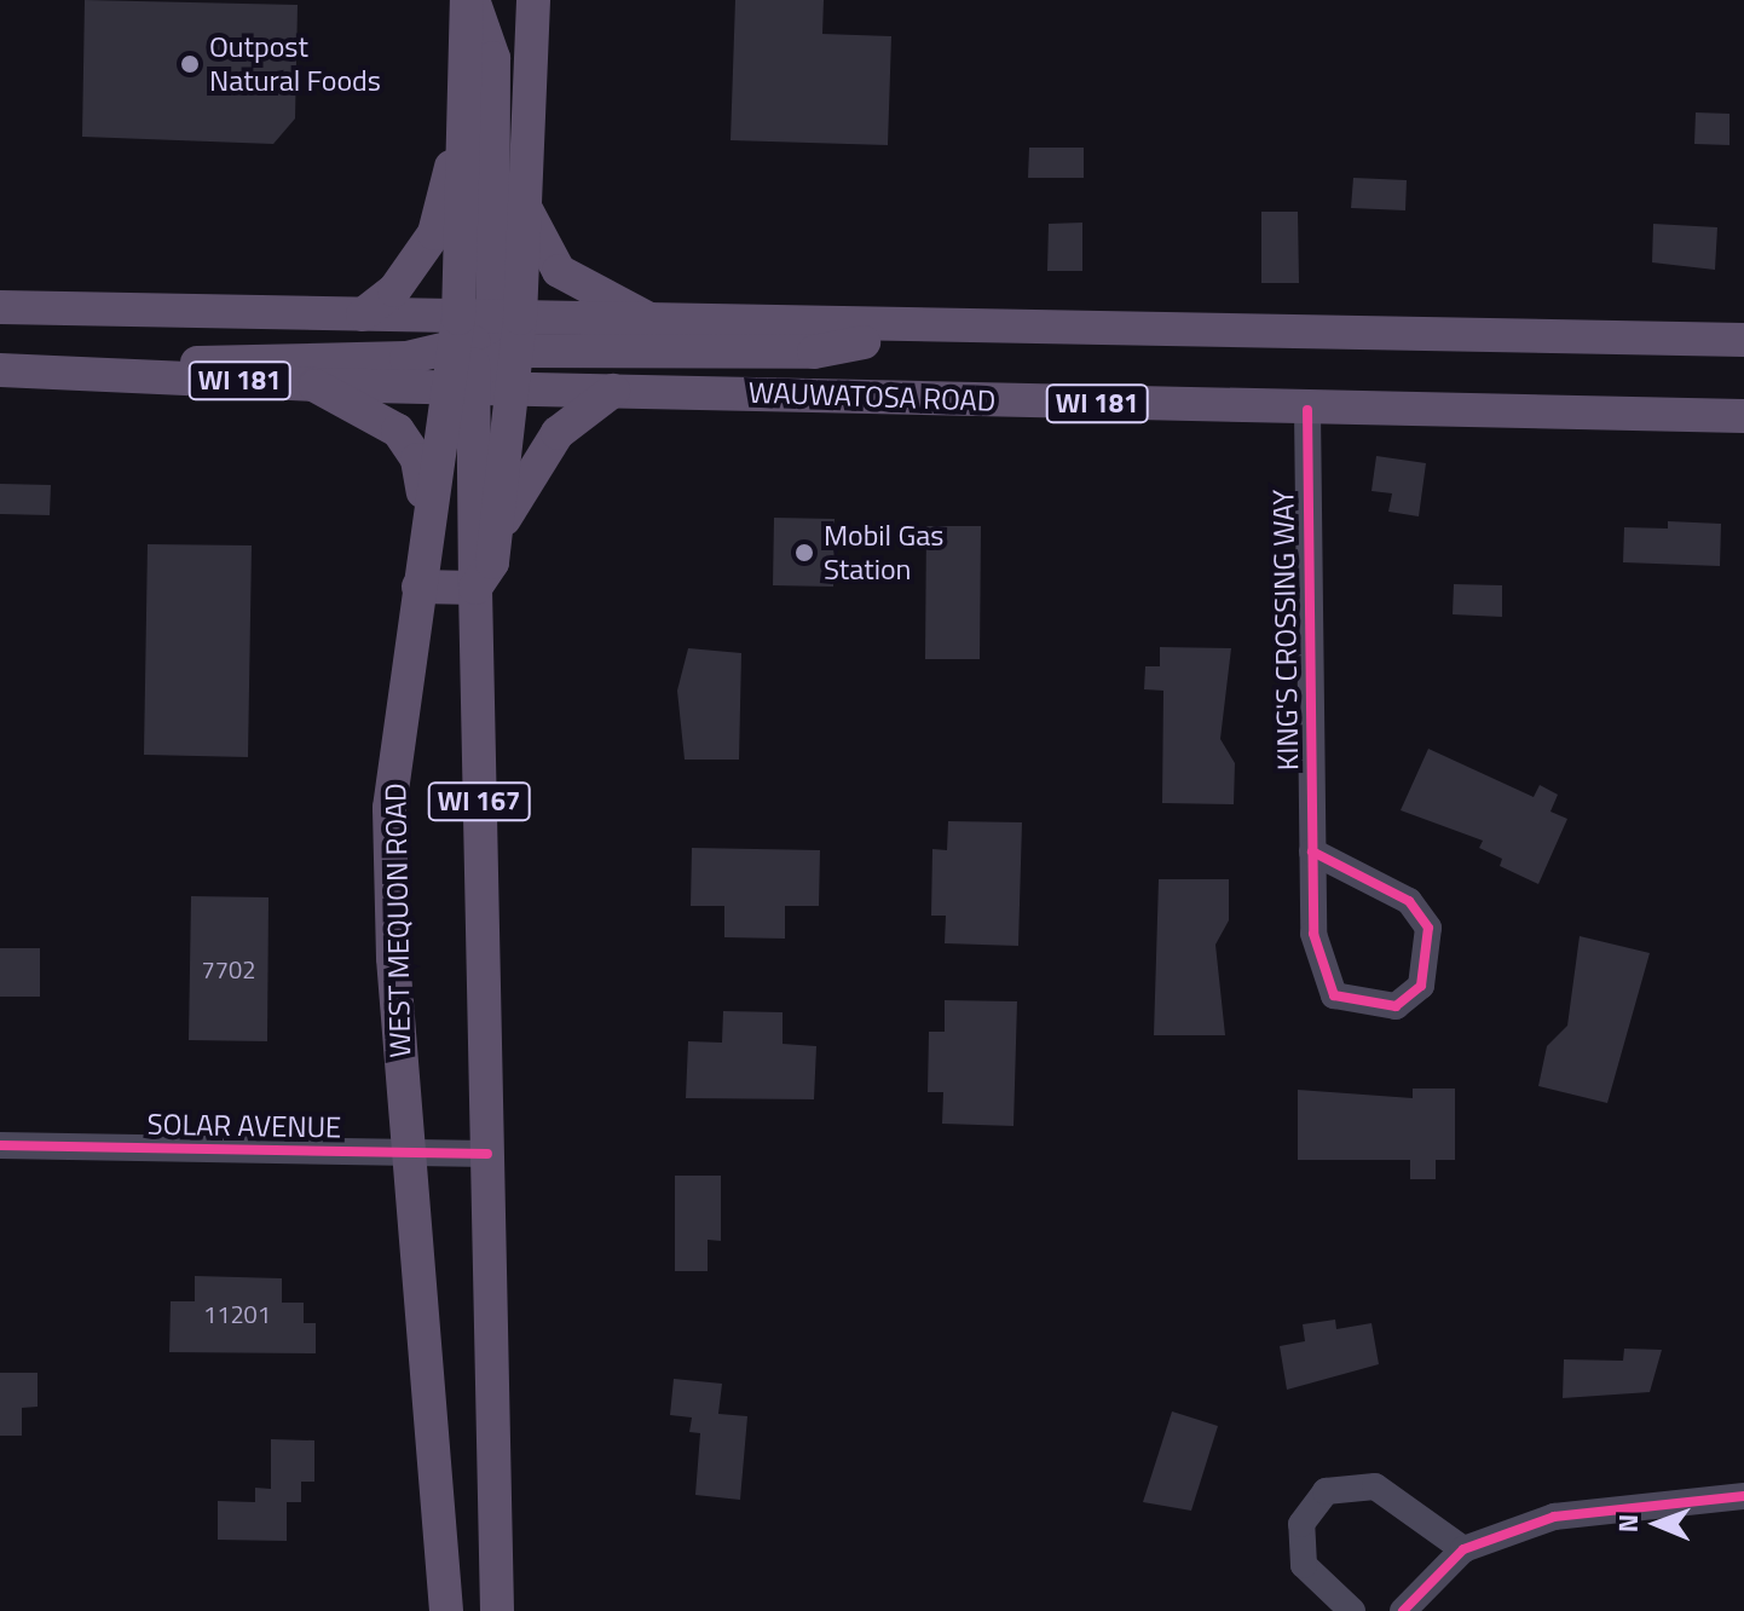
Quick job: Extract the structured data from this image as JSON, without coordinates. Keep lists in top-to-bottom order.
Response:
{
  "streets": {
    "main road": [
      "WI 181",
      "WAUWATOSA ROAD",
      "WI 167",
      "WEST MEQUON ROAD"
    ],
    "street": ["KING'S CROSSING WAY", "SOLAR AVENUE"]
  },
  "crossings": [
    ["WAUWATOSA ROAD", "KING'S CROSSING WAY"],
    ["WAUWATOSA ROAD", "WEST MEQUON ROAD"],
    ["WEST MEQUON ROAD", "SOLAR AVENUE"]
  ],
  "places": ["Outpost Natural Foods", "Mobil Gas Station"],
  "house_numbers": ["7702", "11201"],
  "north": "left"
}
